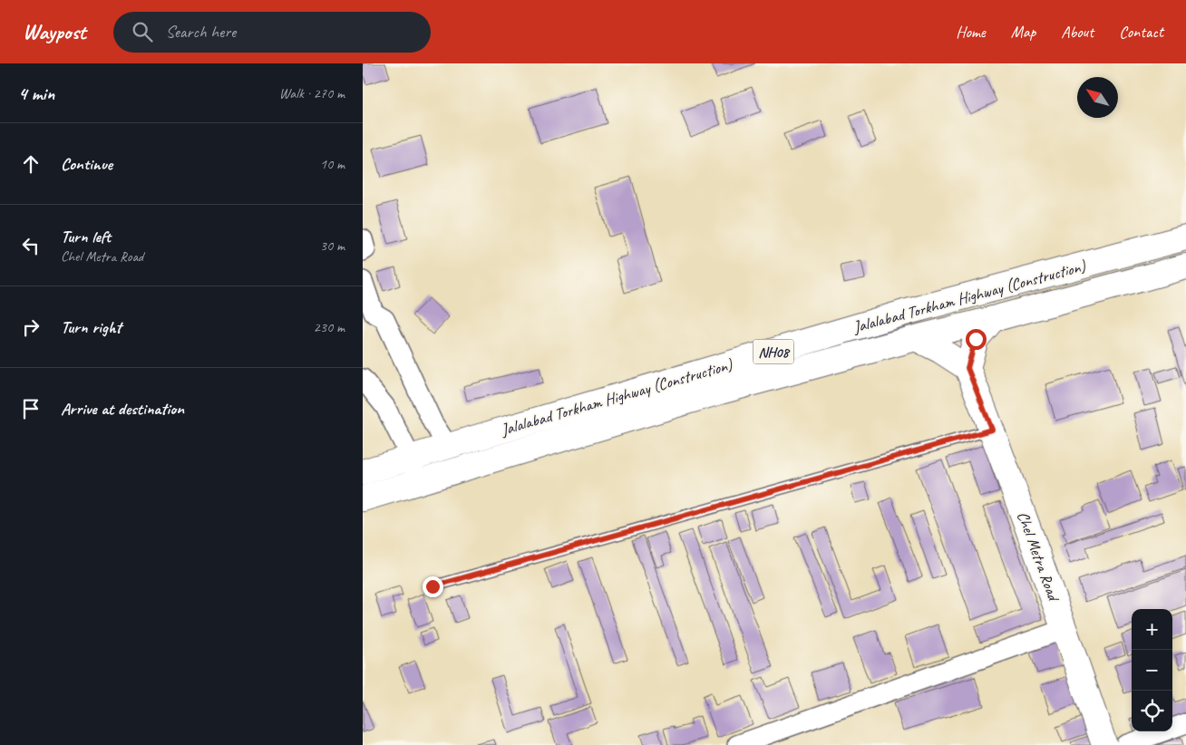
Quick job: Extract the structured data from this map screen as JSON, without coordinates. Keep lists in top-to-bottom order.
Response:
{
  "streets": {
    "main road": ["Jalalabad Torkham Highway (Construction)", "NH08", "Chel Metra Road"]
  },
  "north": "top left",
  "page": {
    "header": "Waypost",
    "search": "Search here",
    "nav": [
      "Home",
      "Map",
      "About",
      "Contact"
    ],
    "heading": ["4 min", "Walk · 270 m"],
    "list": [
      ["Continue", "10 m"],
      ["Turn left", "Chel Metra Road", "30 m"],
      ["Turn right", "230 m"],
      "Arrive at destination"
    ],
    "map_buttons": ["+", "−"]
  }
}
